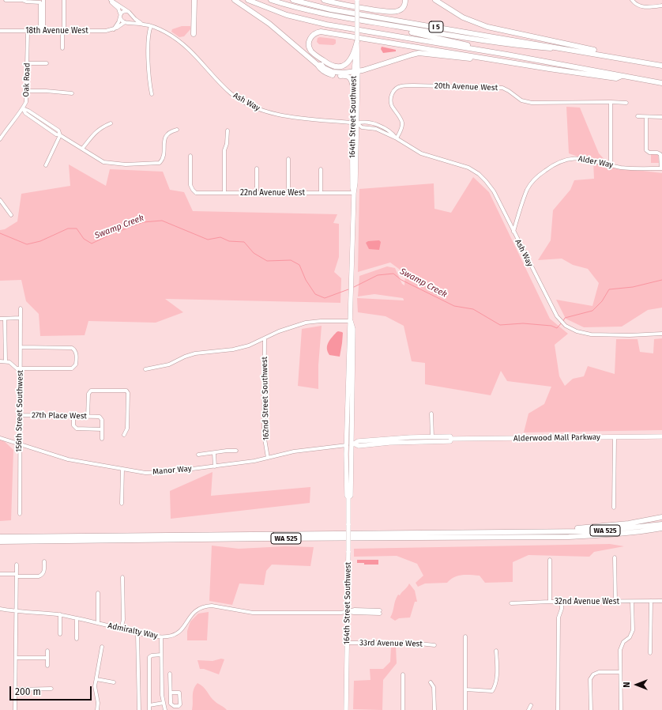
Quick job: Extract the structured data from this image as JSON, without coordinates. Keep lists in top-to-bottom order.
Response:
{
  "streets": {
    "highway": ["I 5", "WA 525"],
    "main road": ["164th Street Southwest", "Alderwood Mall Parkway"],
    "street": [
      "18th Avenue West",
      "Oak Road",
      "20th Avenue West",
      "Ash Way",
      "Alder Way",
      "22nd Avenue West",
      "162nd Street Southwest",
      "156th Street Southwest",
      "27th Place West",
      "Manor Way",
      "32nd Avenue West",
      "Admiralty Way",
      "33rd Avenue West"
    ]
  },
  "crossings": [
    ["18th Avenue West", "Oak Road"],
    ["18th Avenue West", "Ash Way"],
    ["20th Avenue West", "Ash Way"],
    ["Ash Way", "164th Street Southwest"],
    ["Ash Way", "Alder Way"],
    ["164th Street Southwest", "22nd Avenue West"],
    ["164th Street Southwest", "Alderwood Mall Parkway"],
    ["164th Street Southwest", "Manor Way"],
    ["164th Street Southwest", "Admiralty Way"],
    ["164th Street Southwest", "33rd Avenue West"],
    ["162nd Street Southwest", "Manor Way"],
    ["156th Street Southwest", "27th Place West"],
    ["156th Street Southwest", "Manor Way"],
    ["Alderwood Mall Parkway", "Manor Way"]
  ],
  "water": ["Swamp Creek"],
  "scale_bar": "200 m",
  "north": "left"
}
